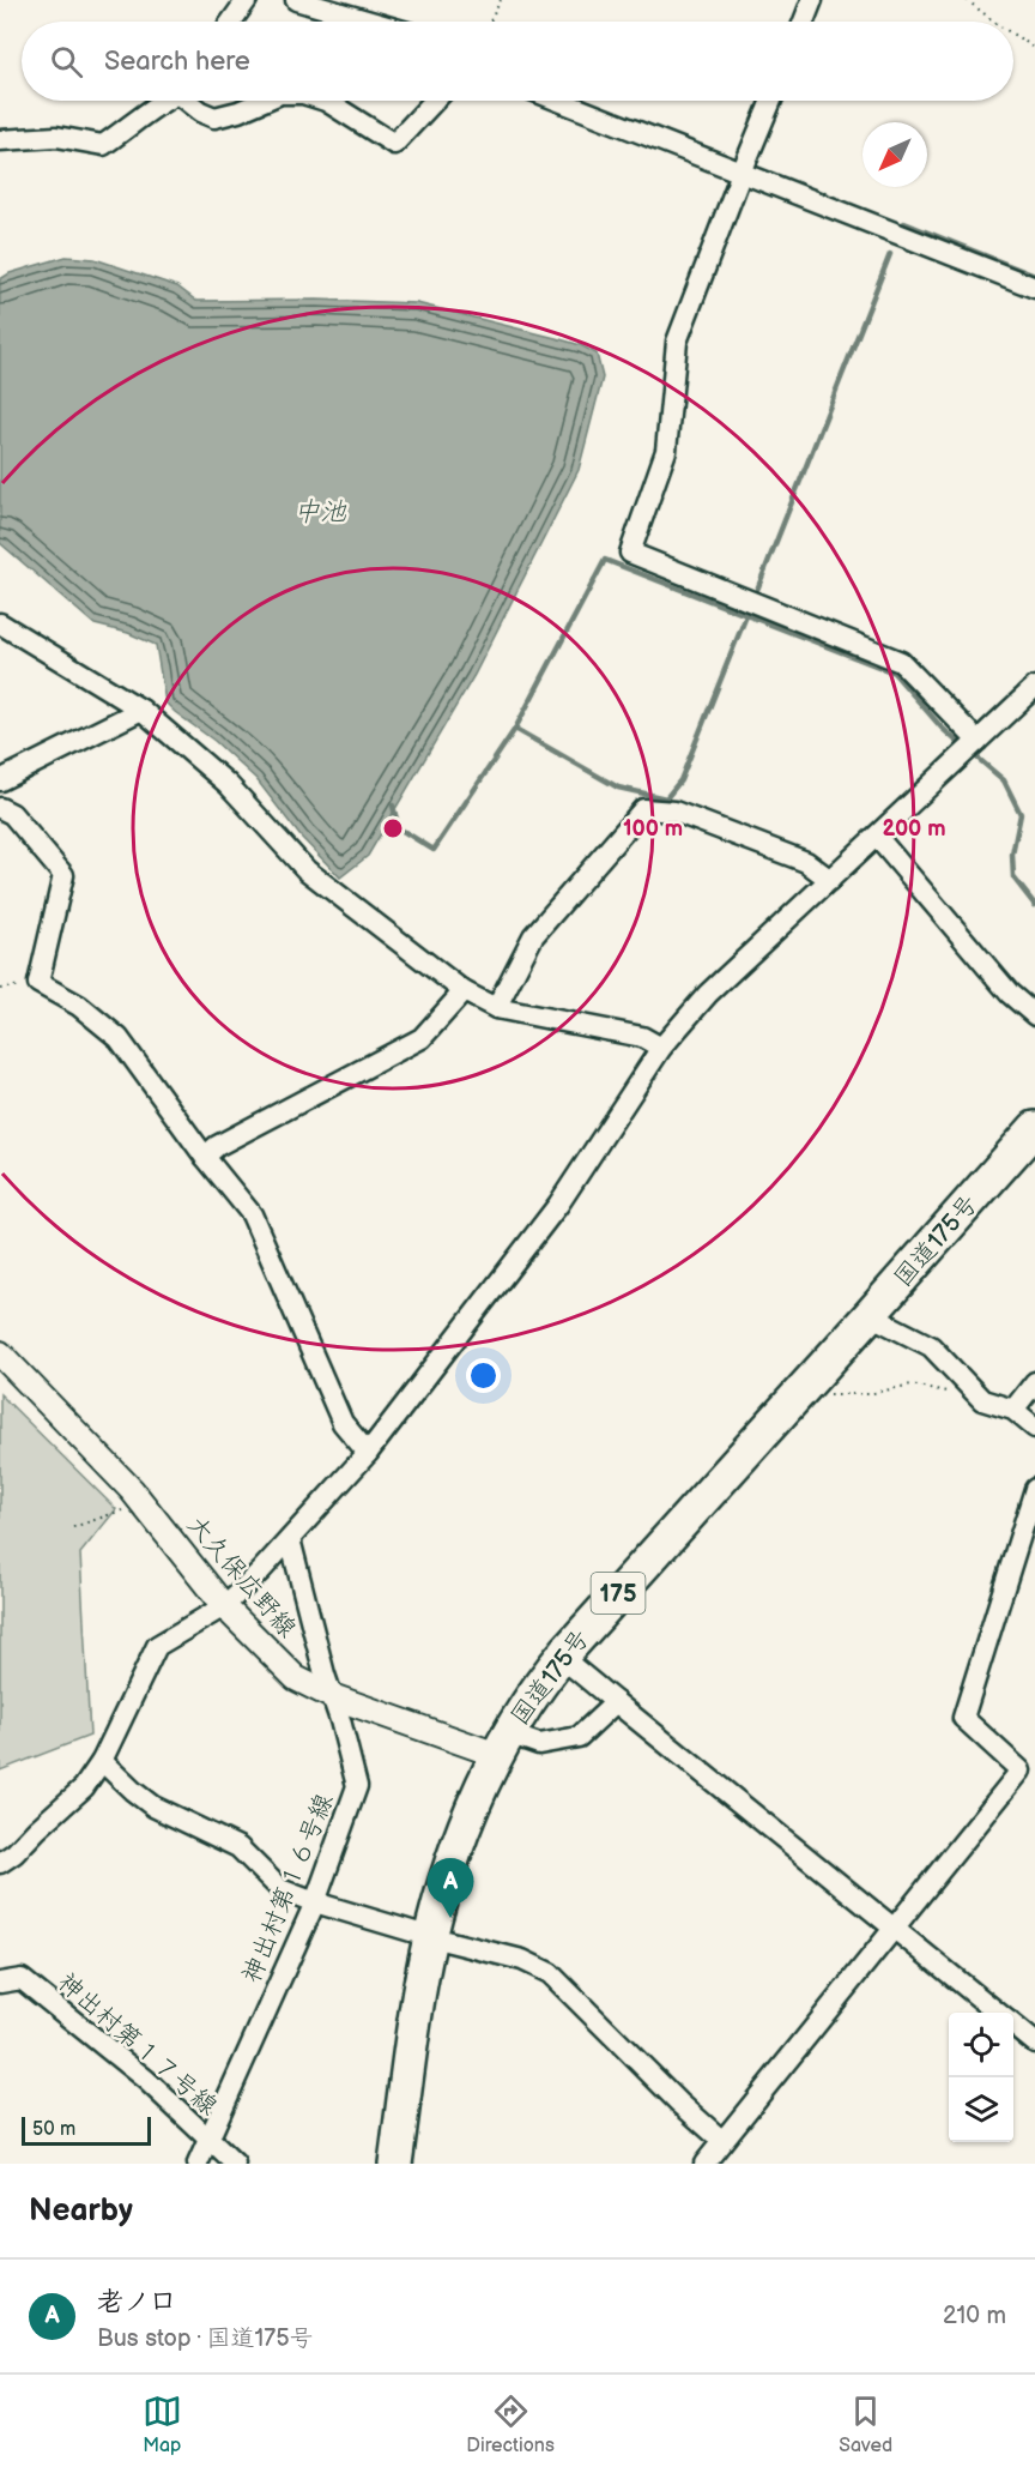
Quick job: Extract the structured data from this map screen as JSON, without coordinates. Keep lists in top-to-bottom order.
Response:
{
  "streets": {
    "highway": ["国道175号", "175"],
    "street": ["大久保広野線", "神出村第１６号線", "神出村第１７号線"]
  },
  "crossings": [
    ["国道175号", "大久保広野線"],
    ["大久保広野線", "神出村第１６号線"],
    ["神出村第１６号線", "神出村第１７号線"]
  ],
  "water": ["中池"],
  "scale_bar": "50 m",
  "north": "bottom left",
  "page": {
    "search": "Search here",
    "pins": "A",
    "scale": "50 m",
    "heading": "Nearby",
    "list": [
      {
        "mark": "A",
        "name": "老ノ口",
        "note": "Bus stop · 国道175号",
        "value": "210 m"
      }
    ],
    "nav": ["Map", "Directions", "Saved"]
  },
  "rings": ["100 m", "200 m"]
}
